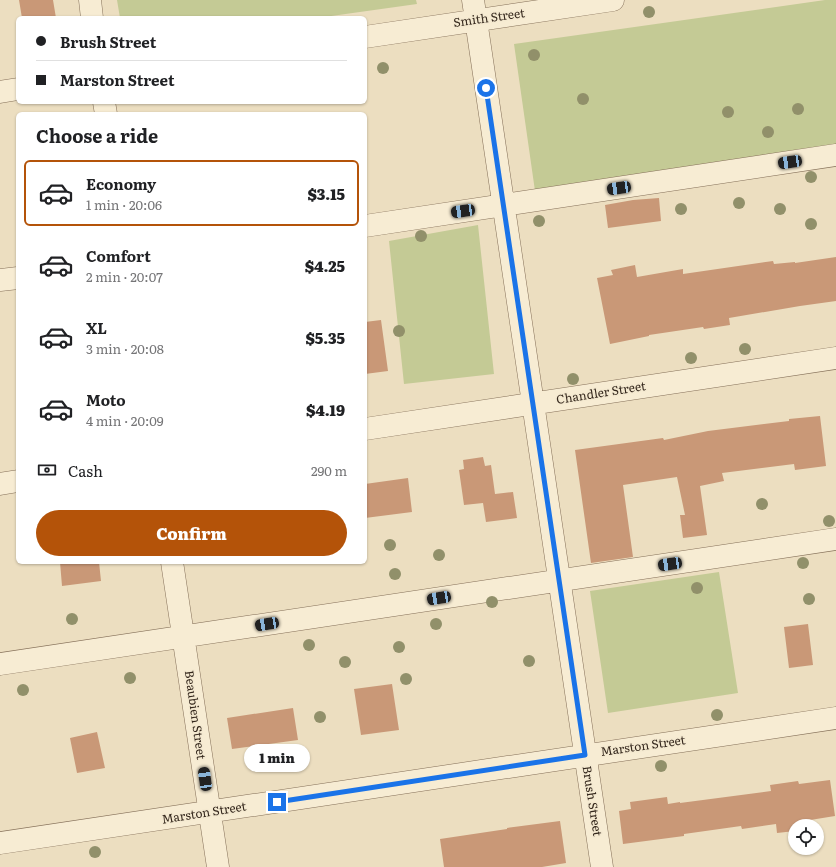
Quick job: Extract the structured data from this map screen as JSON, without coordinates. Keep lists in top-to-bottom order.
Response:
{
  "streets": {
    "street": [
      "Smith Street",
      "Chandler Street",
      "Beaubien Street",
      "Marston Street",
      "Brush Street"
    ]
  },
  "crossings": [
    ["Smith Street", "Brush Street"],
    ["Chandler Street", "Brush Street"],
    ["Beaubien Street", "Marston Street"],
    ["Marston Street", "Brush Street"]
  ],
  "page": {
    "banner": ["Brush Street", "Marston Street"],
    "heading": "Choose a ride",
    "list": [
      {
        "name": "Economy",
        "note": "1 min · 20:06",
        "value": "$3.15"
      },
      {
        "name": "Comfort",
        "note": "2 min · 20:07",
        "value": "$4.25"
      },
      {
        "name": "XL",
        "note": "3 min · 20:08",
        "value": "$5.35"
      },
      {
        "name": "Moto",
        "note": "4 min · 20:09",
        "value": "$4.19"
      }
    ],
    "pay": ["Cash", "290 m"],
    "buttons": "Confirm",
    "bubble": "1 min"
  }
}
